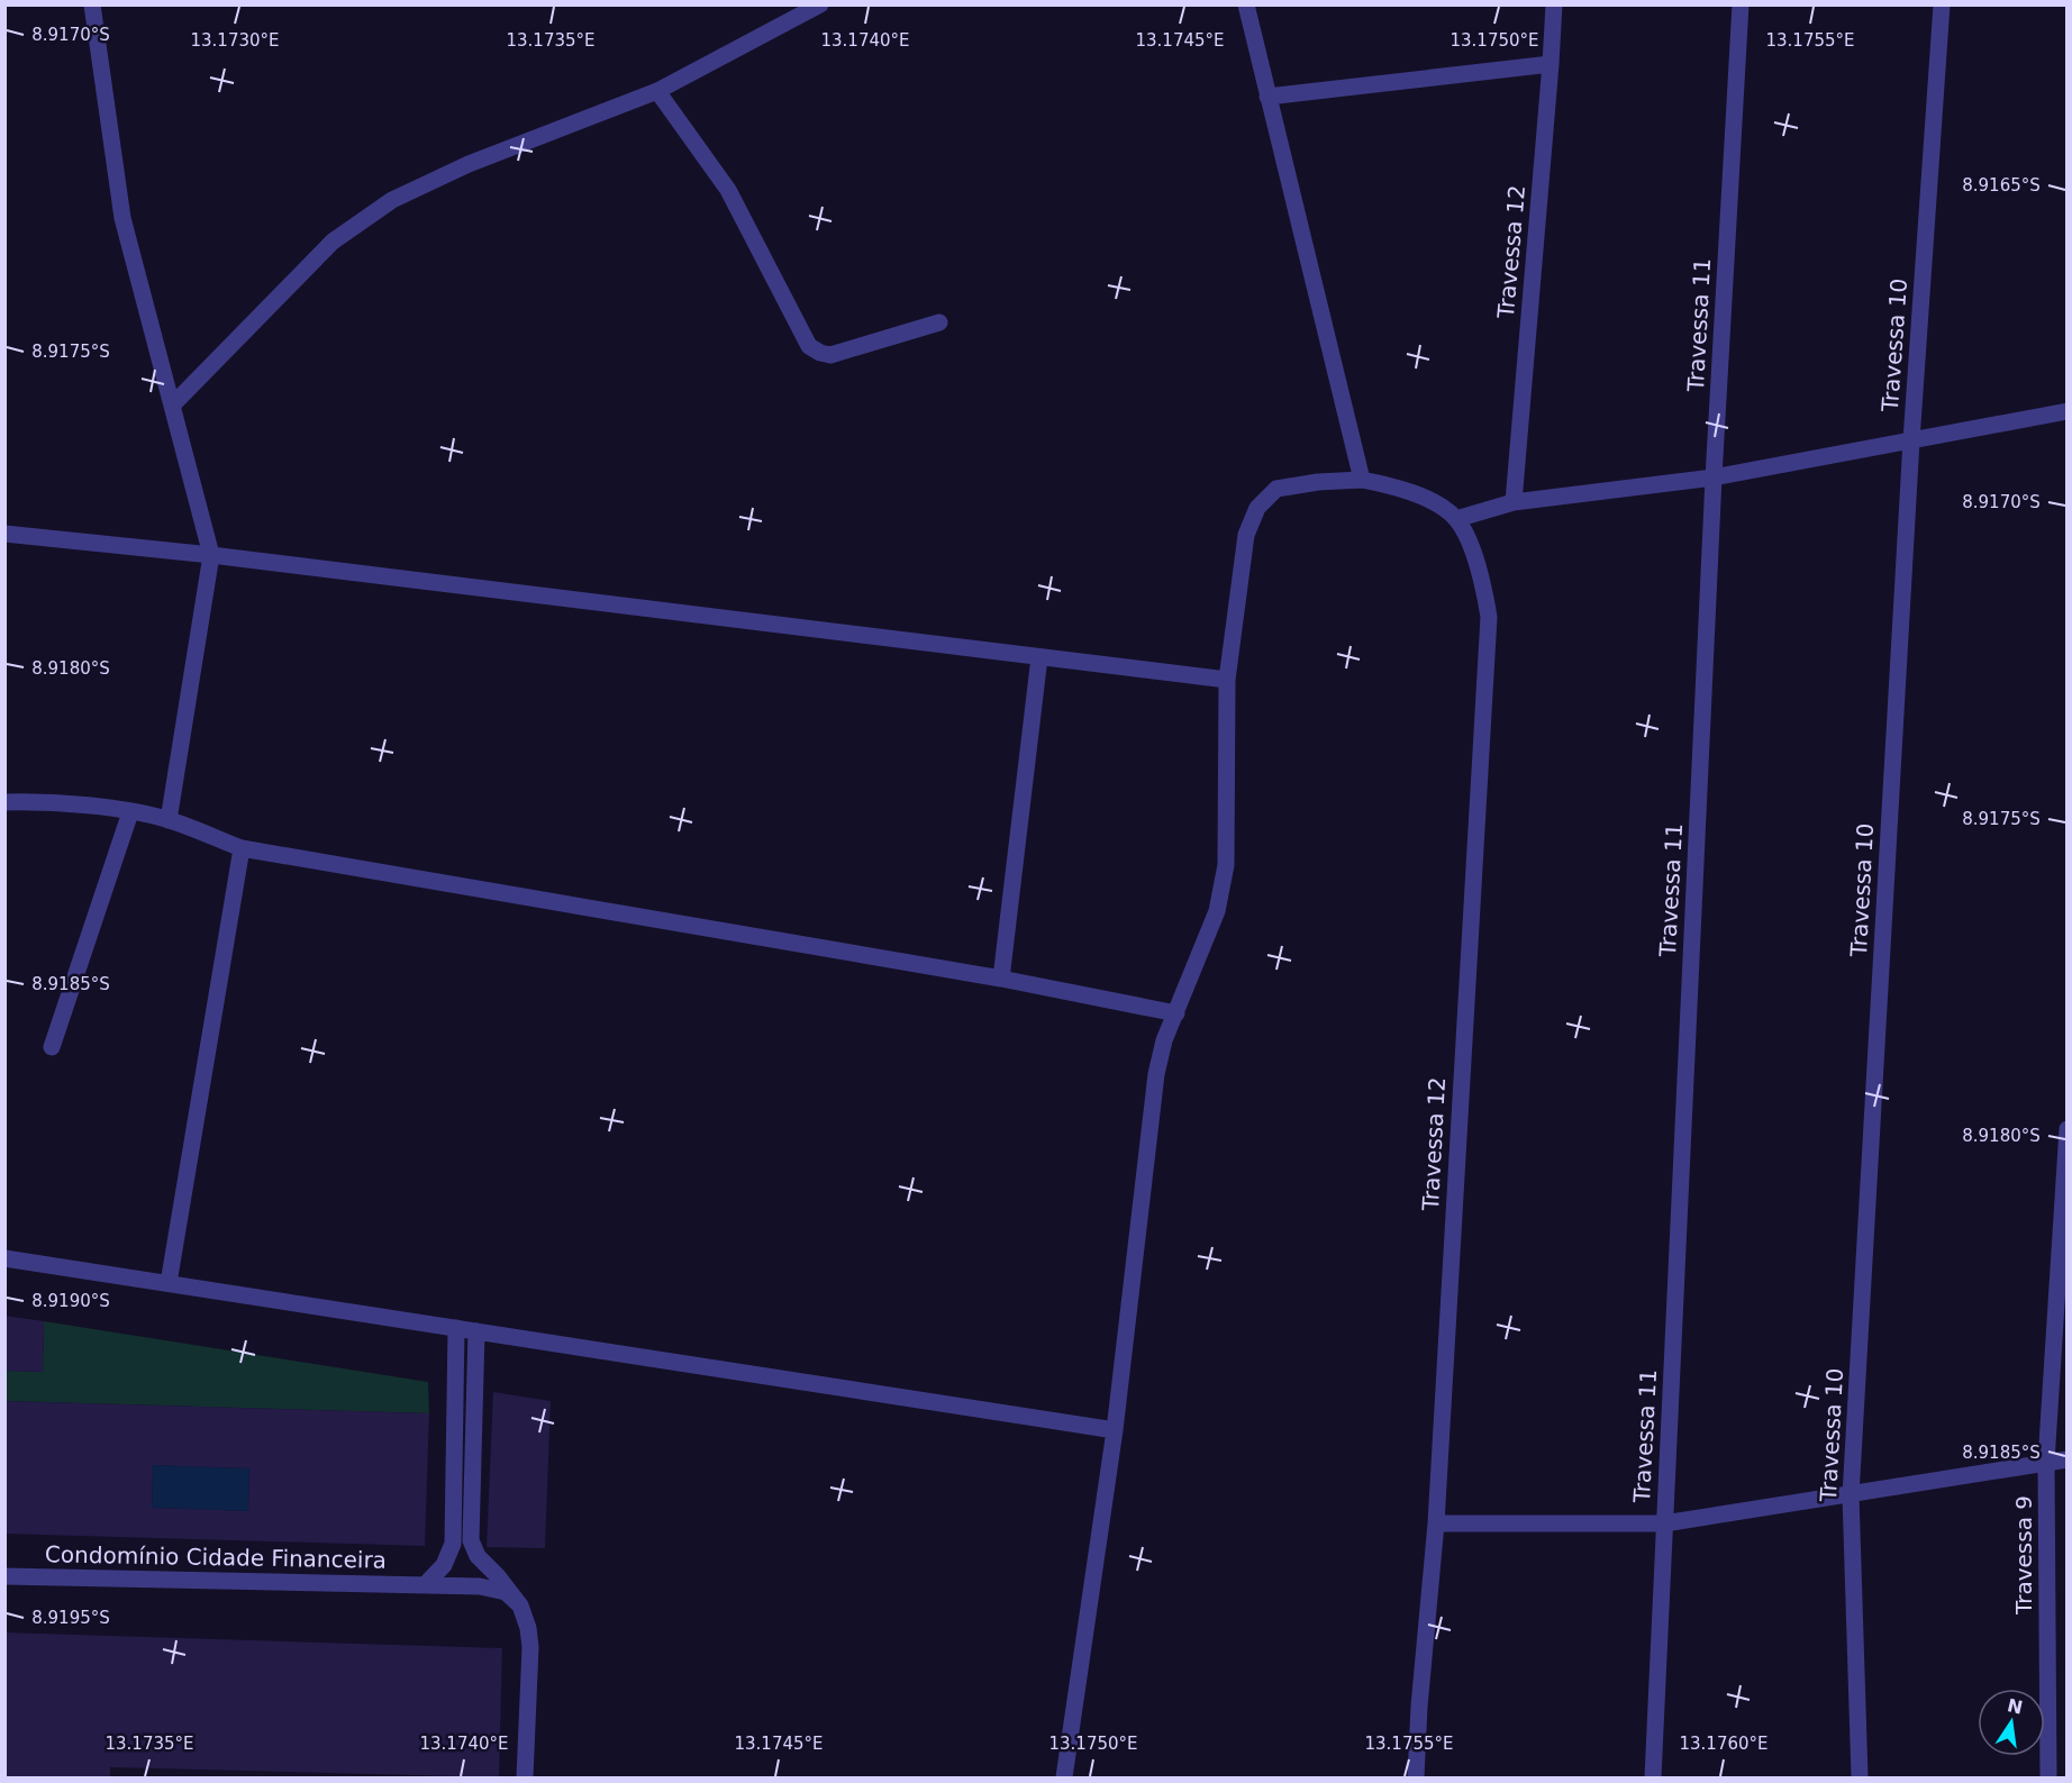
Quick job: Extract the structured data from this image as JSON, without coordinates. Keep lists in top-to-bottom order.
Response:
{
  "streets": {
    "street": [
      "Travessa 12",
      "Travessa 11",
      "Travessa 10",
      "Travessa 9",
      "Condomínio Cidade Financeira"
    ]
  },
  "north": "top",
  "coordinates": [
    "8.9170°S",
    "13.1730°E",
    "13.1735°E",
    "13.1740°E",
    "13.1745°E",
    "13.1750°E",
    "13.1755°E",
    "8.9165°S",
    "8.9175°S",
    "8.9180°S",
    "8.9185°S",
    "8.9190°S",
    "8.9195°S",
    "13.1760°E"
  ]
}
